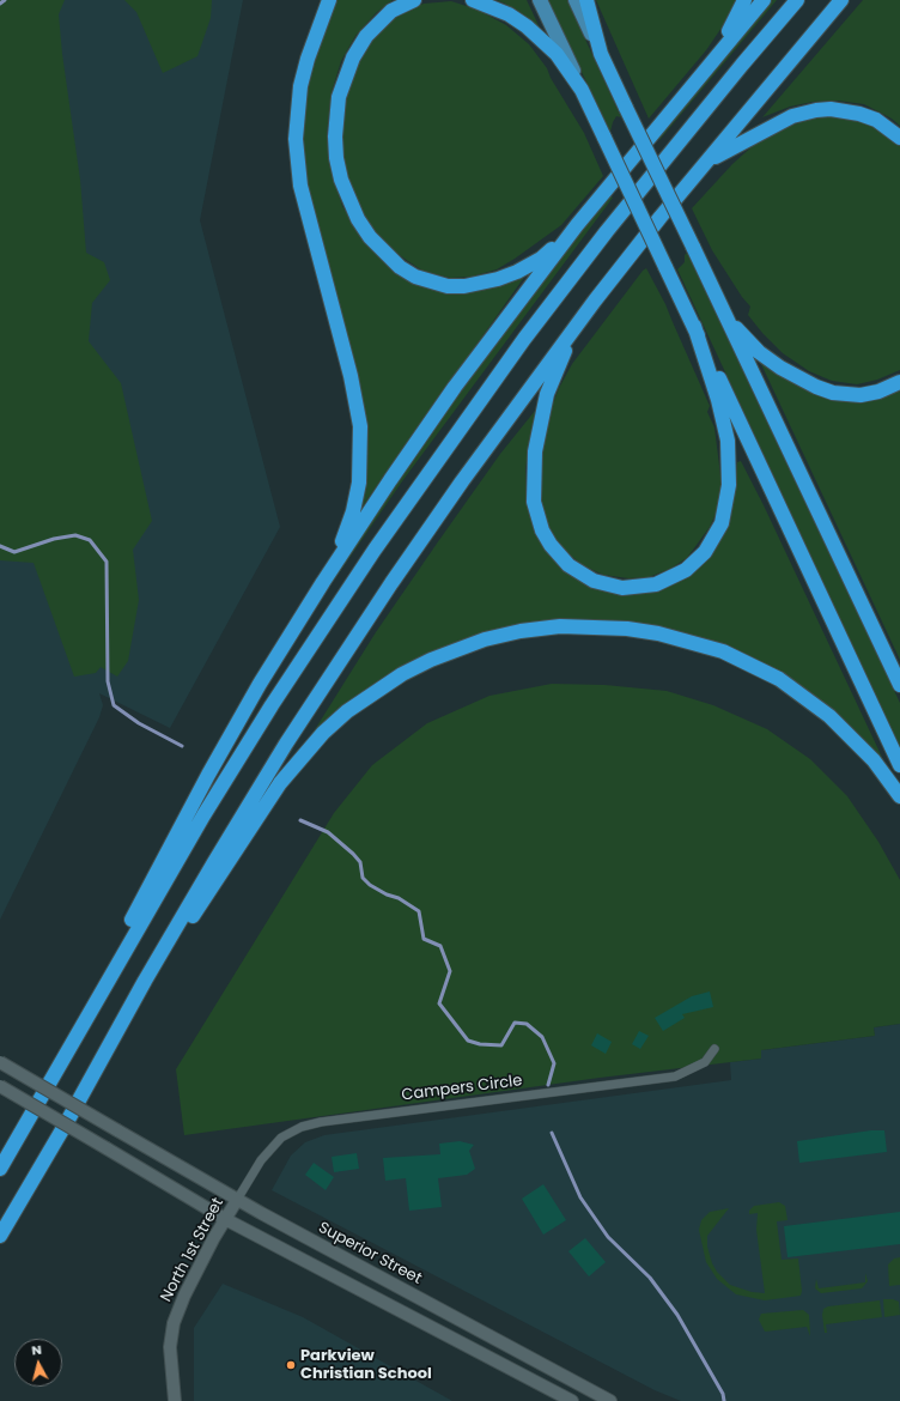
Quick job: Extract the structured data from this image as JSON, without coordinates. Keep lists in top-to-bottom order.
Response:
{
  "streets": {
    "main road": ["North 1st Street", "Superior Street"],
    "street": ["Campers Circle"]
  },
  "crossings": [
    ["Campers Circle", "North 1st Street"],
    ["Campers Circle", "Superior Street"],
    ["North 1st Street", "Superior Street"]
  ],
  "places": ["Parkview Christian School"],
  "north": "top"
}
